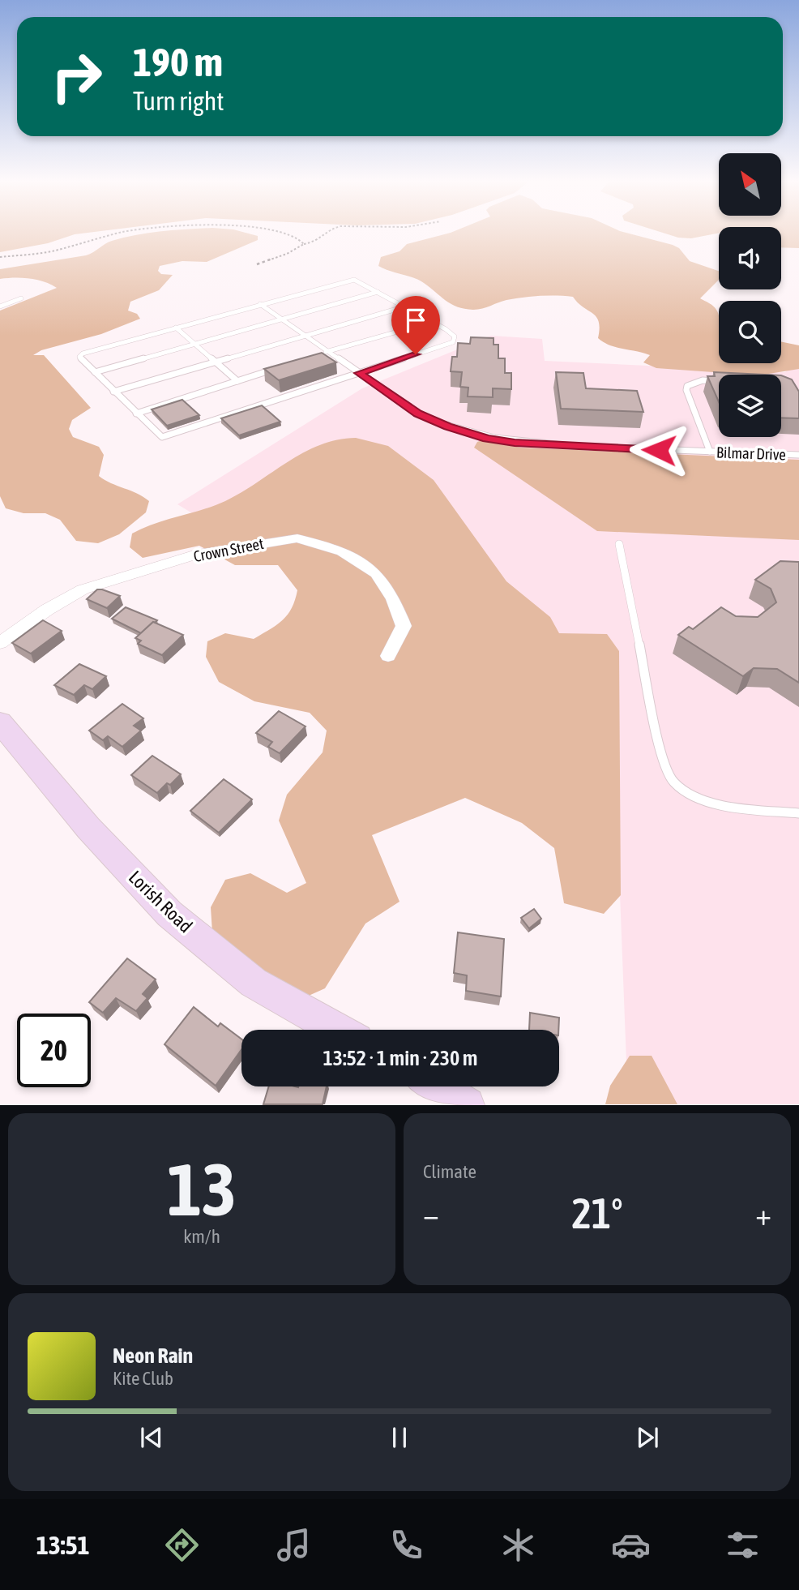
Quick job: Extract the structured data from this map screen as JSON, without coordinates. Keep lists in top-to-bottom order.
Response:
{
  "streets": {
    "street": ["Crown Street", "Lorish Road"],
    "lane": ["Bilmar Drive"]
  },
  "north": "top left",
  "page": {
    "turn": ["190 m", "Turn right"],
    "limit": "20",
    "trip": "13:52 · 1 min · 230 m",
    "tile": [
      ["13", "km/h"],
      "Climate"
    ],
    "heat": ["−", "21°", "+"],
    "song": ["Neon Rain", "Kite Club"],
    "tabs": "13:51"
  }
}
